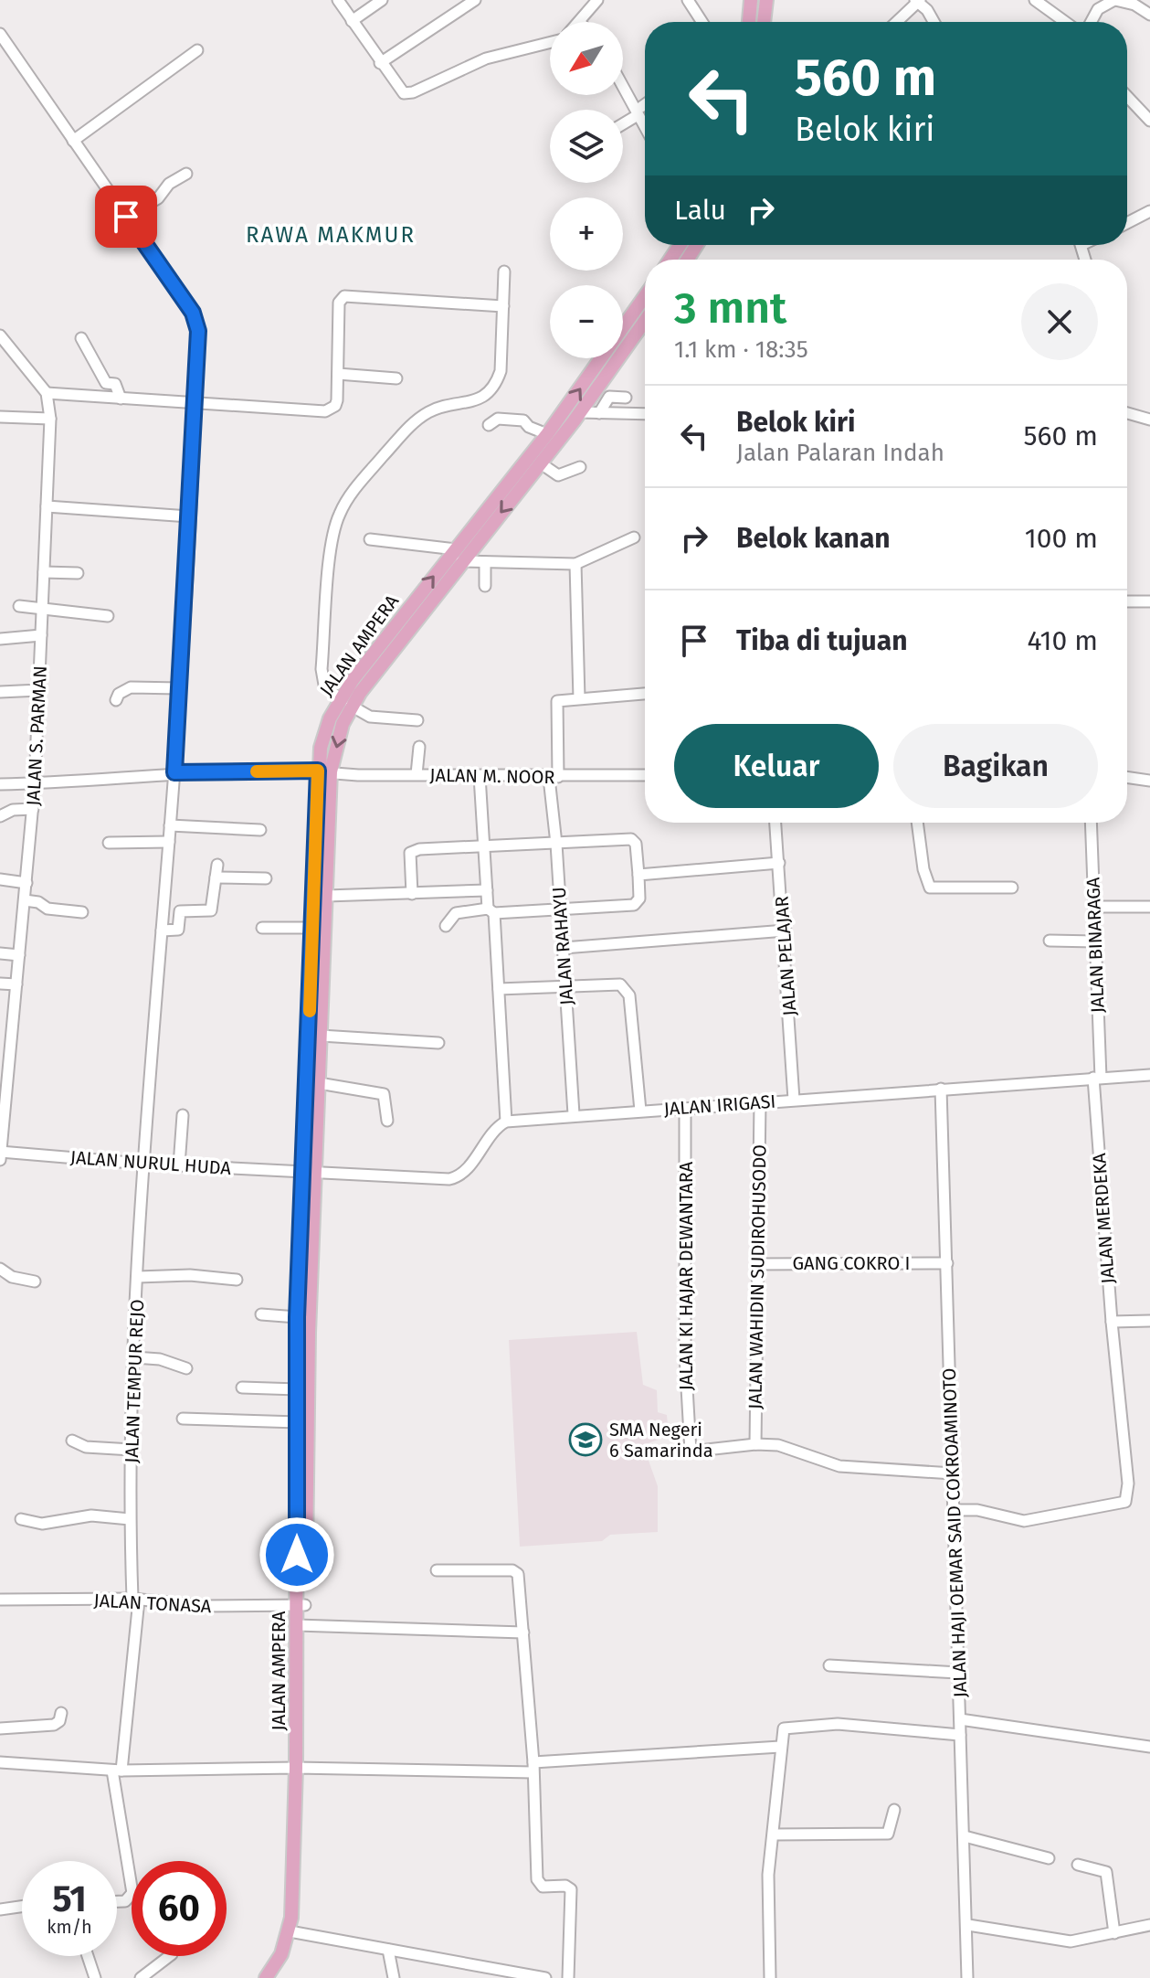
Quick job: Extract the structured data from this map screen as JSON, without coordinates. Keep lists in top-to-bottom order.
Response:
{
  "streets": {
    "main road": ["JALAN AMPERA"],
    "street": [
      "JALAN S. PARMAN",
      "JALAN M. NOOR",
      "JALAN BINARAGA",
      "JALAN RAHAYU",
      "JALAN PELAJAR",
      "JALAN IRIGASI",
      "JALAN NURUL HUDA",
      "JALAN MERDEKA",
      "GANG COKRO I",
      "JALAN KI HAJAR DEWANTARA",
      "JALAN WAHIDIN SUDIROHUSODO",
      "JALAN TEMPUR REJO",
      "JALAN HAJI OEMAR SAID COKROAMINOTO",
      "JALAN TONASA"
    ]
  },
  "crossings": [
    ["JALAN AMPERA", "JALAN M. NOOR"],
    ["JALAN AMPERA", "JALAN NURUL HUDA"],
    ["JALAN AMPERA", "JALAN TONASA"],
    ["JALAN S. PARMAN", "JALAN M. NOOR"],
    ["JALAN S. PARMAN", "JALAN NURUL HUDA"],
    ["JALAN M. NOOR", "JALAN RAHAYU"],
    ["JALAN M. NOOR", "JALAN TEMPUR REJO"],
    ["JALAN BINARAGA", "JALAN IRIGASI"],
    ["JALAN BINARAGA", "JALAN MERDEKA"],
    ["JALAN RAHAYU", "JALAN IRIGASI"],
    ["JALAN PELAJAR", "JALAN IRIGASI"],
    ["JALAN IRIGASI", "JALAN MERDEKA"],
    ["JALAN IRIGASI", "JALAN KI HAJAR DEWANTARA"],
    ["JALAN IRIGASI", "JALAN WAHIDIN SUDIROHUSODO"],
    ["JALAN IRIGASI", "JALAN HAJI OEMAR SAID COKROAMINOTO"],
    ["JALAN NURUL HUDA", "JALAN TEMPUR REJO"],
    ["JALAN MERDEKA", "JALAN HAJI OEMAR SAID COKROAMINOTO"],
    ["GANG COKRO I", "JALAN WAHIDIN SUDIROHUSODO"],
    ["GANG COKRO I", "JALAN HAJI OEMAR SAID COKROAMINOTO"],
    ["JALAN KI HAJAR DEWANTARA", "JALAN WAHIDIN SUDIROHUSODO"],
    ["JALAN TEMPUR REJO", "JALAN TONASA"]
  ],
  "districts": ["RAWA MAKMUR"],
  "places": {
    "school or university": ["SMA Negeri 6 Samarinda"]
  },
  "north": "bottom left",
  "page": {
    "map_buttons": ["+", "−"],
    "turn": ["560 m", "Belok kiri"],
    "then": "Lalu",
    "heading": ["3 mnt", "1.1 km · 18:35"],
    "list": [
      {
        "name": "Belok kiri",
        "note": "Jalan Palaran Indah",
        "value": "560 m"
      },
      {
        "name": "Belok kanan",
        "value": "100 m"
      },
      {
        "name": "Tiba di tujuan",
        "value": "410 m"
      }
    ],
    "buttons": ["Keluar", "Bagikan"],
    "speed": "51 km/h",
    "limit": "60"
  }
}
